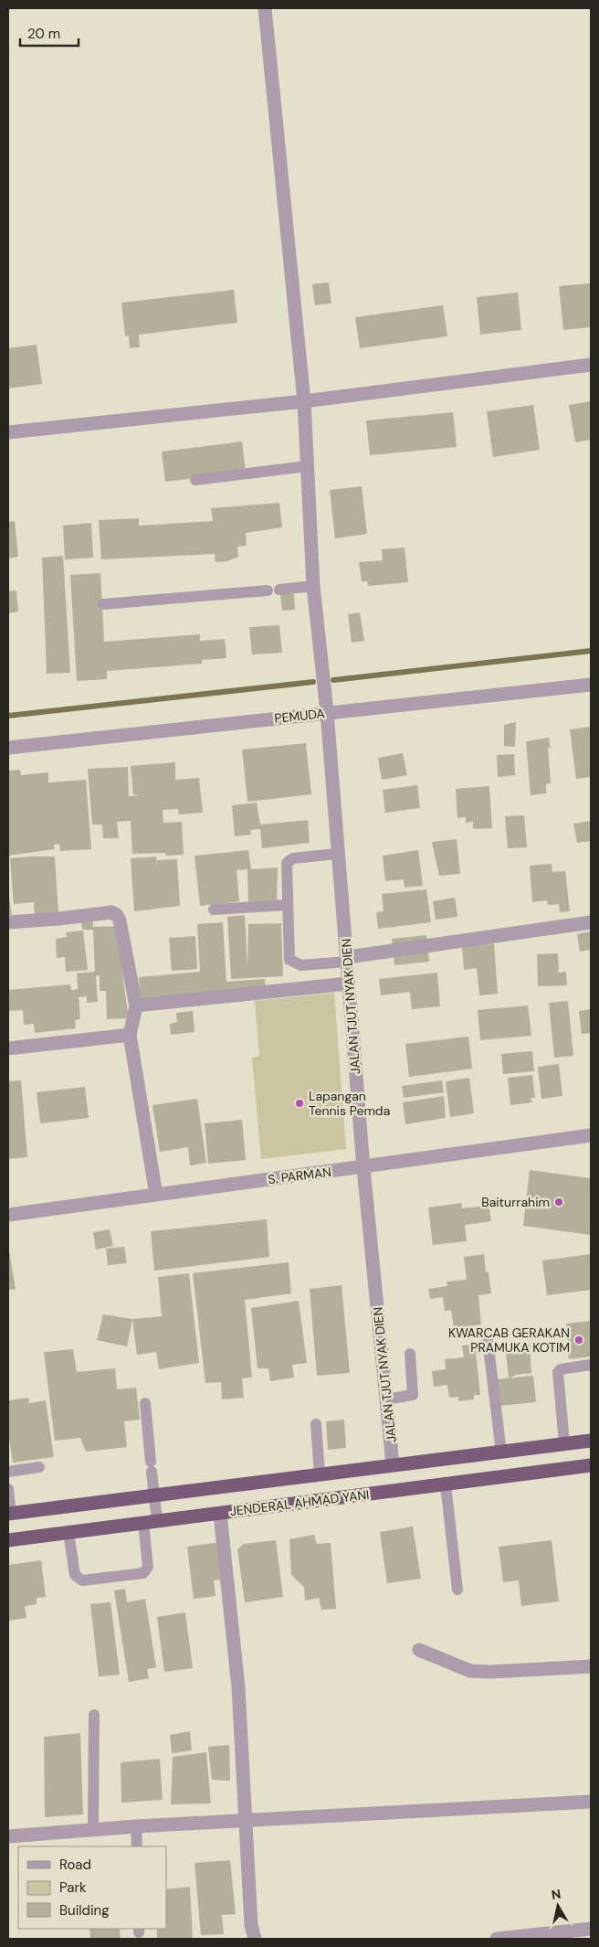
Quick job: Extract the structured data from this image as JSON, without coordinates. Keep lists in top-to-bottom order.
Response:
{
  "streets": {
    "highway": ["JENDERAL AHMAD YANI"],
    "street": ["PEMUDA", "JALAN TJUT NYAK DIEN", "S. PARMAN"]
  },
  "crossings": [
    ["PEMUDA", "JALAN TJUT NYAK DIEN"],
    ["JALAN TJUT NYAK DIEN", "S. PARMAN"],
    ["JALAN TJUT NYAK DIEN", "JENDERAL AHMAD YANI"]
  ],
  "places": ["Lapangan Tennis Pemda", "Baiturrahim", "KWARCAB GERAKAN PRAMUKA KOTIM"],
  "legend": ["Road", "Park", "Building"],
  "scale_bar": "20 m",
  "north": "top"
}
